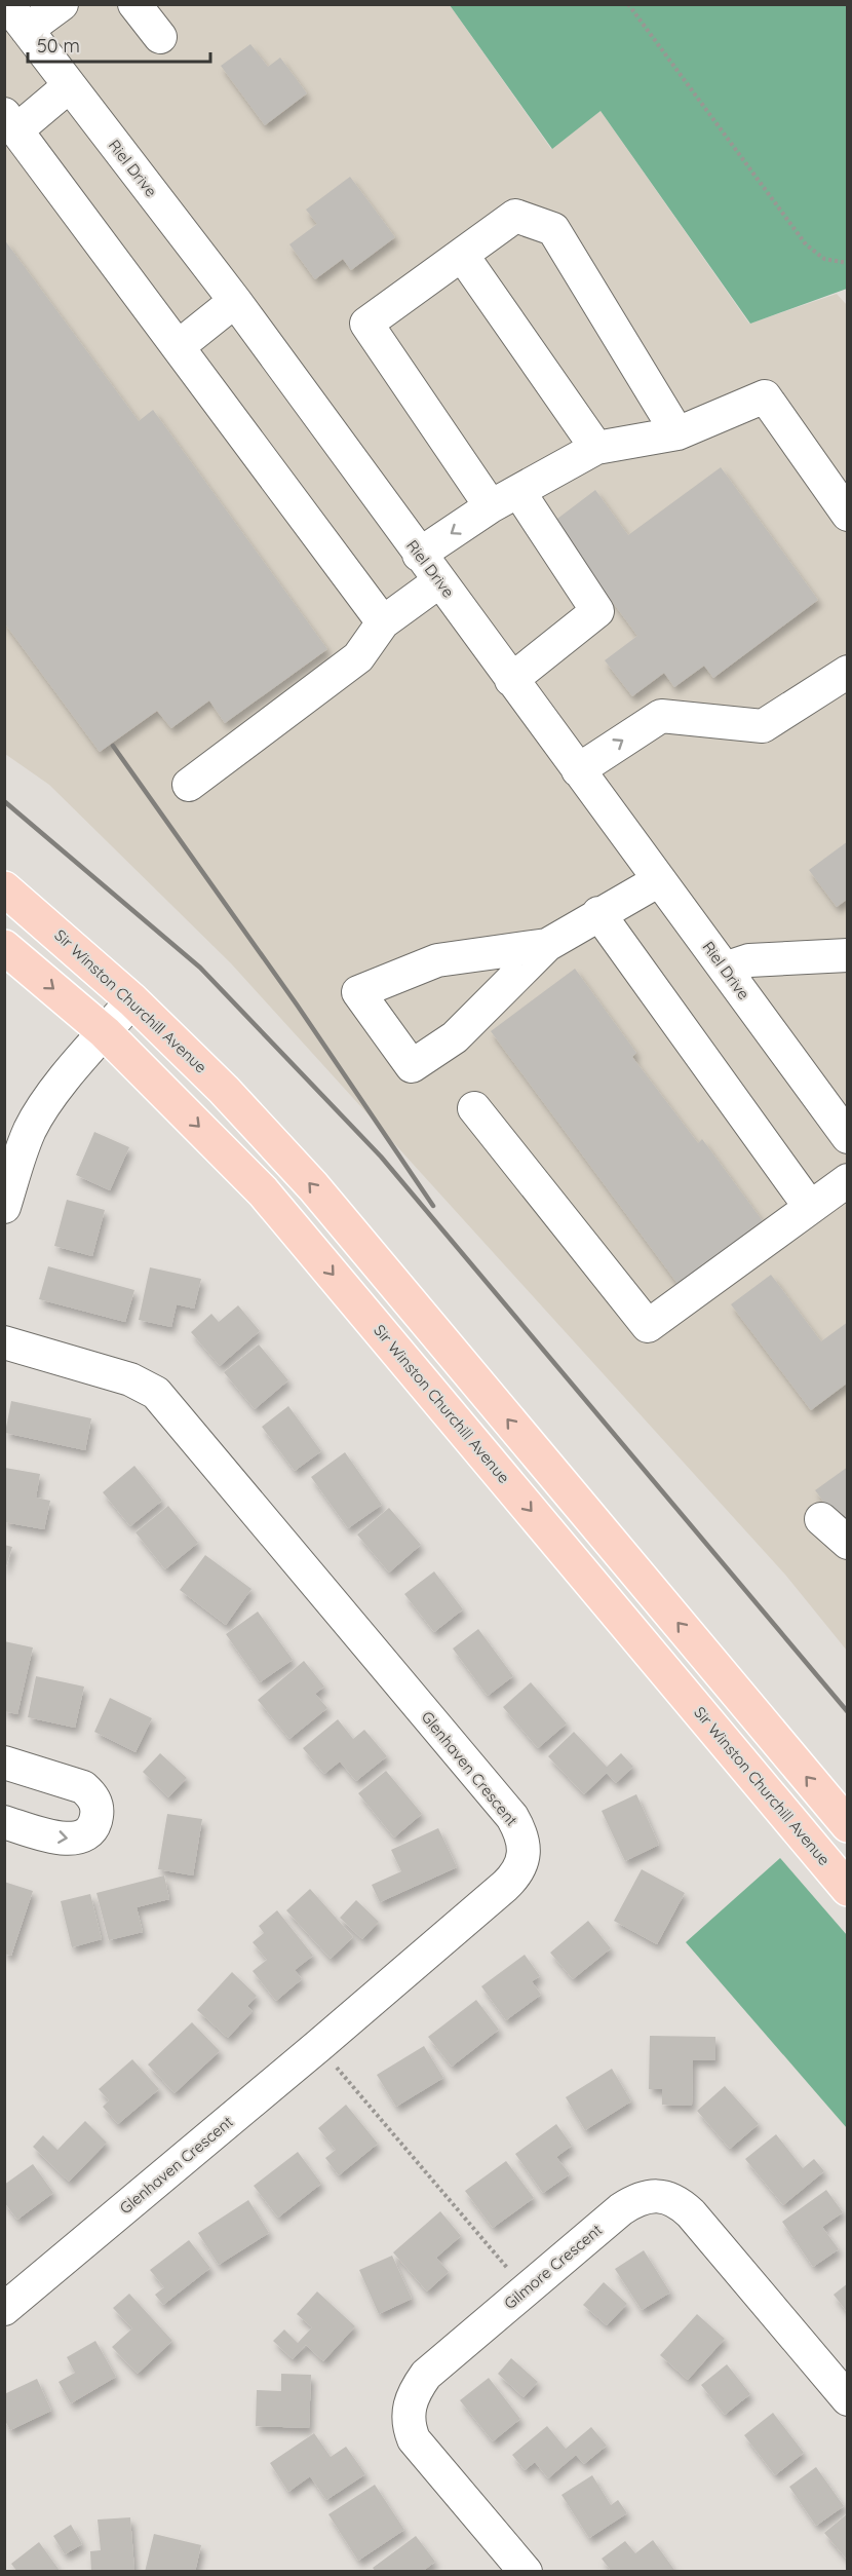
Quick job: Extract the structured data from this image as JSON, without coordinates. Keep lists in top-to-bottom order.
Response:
{
  "streets": {
    "main road": ["Sir Winston Churchill Avenue"],
    "street": ["Riel Drive", "Glenhaven Crescent", "Gilmore Crescent"]
  },
  "scale_bar": "50 m"
}
